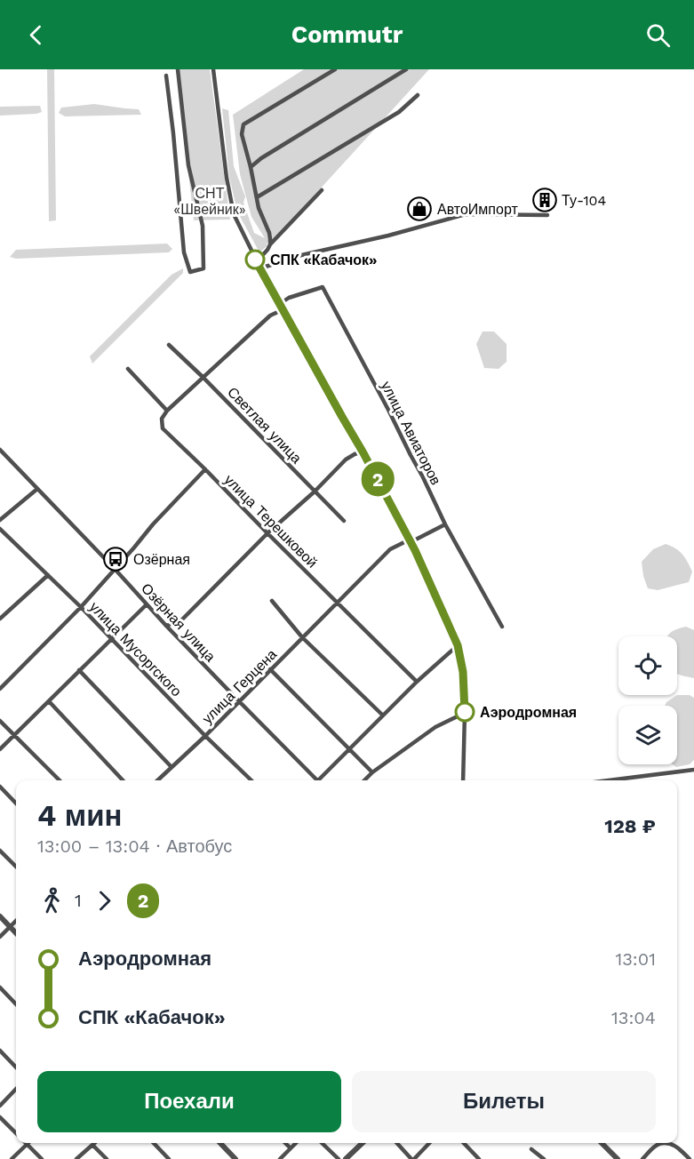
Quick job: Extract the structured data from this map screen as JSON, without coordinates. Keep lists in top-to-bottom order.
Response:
{
  "streets": {
    "street": [
      "Светлая улица",
      "улица Авиаторов",
      "улица Терешковой",
      "Озёрная улица",
      "улица Мусоргского",
      "улица Герцена"
    ]
  },
  "crossings": [
    ["улица Авиаторов", "улица Герцена"],
    ["улица Терешковой", "улица Герцена"],
    ["Озёрная улица", "улица Герцена"],
    ["улица Мусоргского", "улица Герцена"]
  ],
  "parks": ["СНТ «Швейник»"],
  "places": {
    "building": ["Ту-104"],
    "shop": ["АвтоИмпорт"],
    "other": ["СПК «Кабачок»", "Аэродромная"],
    "bus stop": ["Озёрная"]
  },
  "lines": ["bus line 2"],
  "page": {
    "header": "Commutr",
    "on_map": "2",
    "heading": ["4 мин", "13:00 – 13:04 · Автобус", "128 ₽"],
    "legs": ["1", "2"],
    "list": [
      {
        "name": "Аэродромная",
        "value": "13:01"
      },
      {
        "name": "СПК «Кабачок»",
        "value": "13:04"
      }
    ],
    "buttons": ["Поехали", "Билеты"]
  }
}
